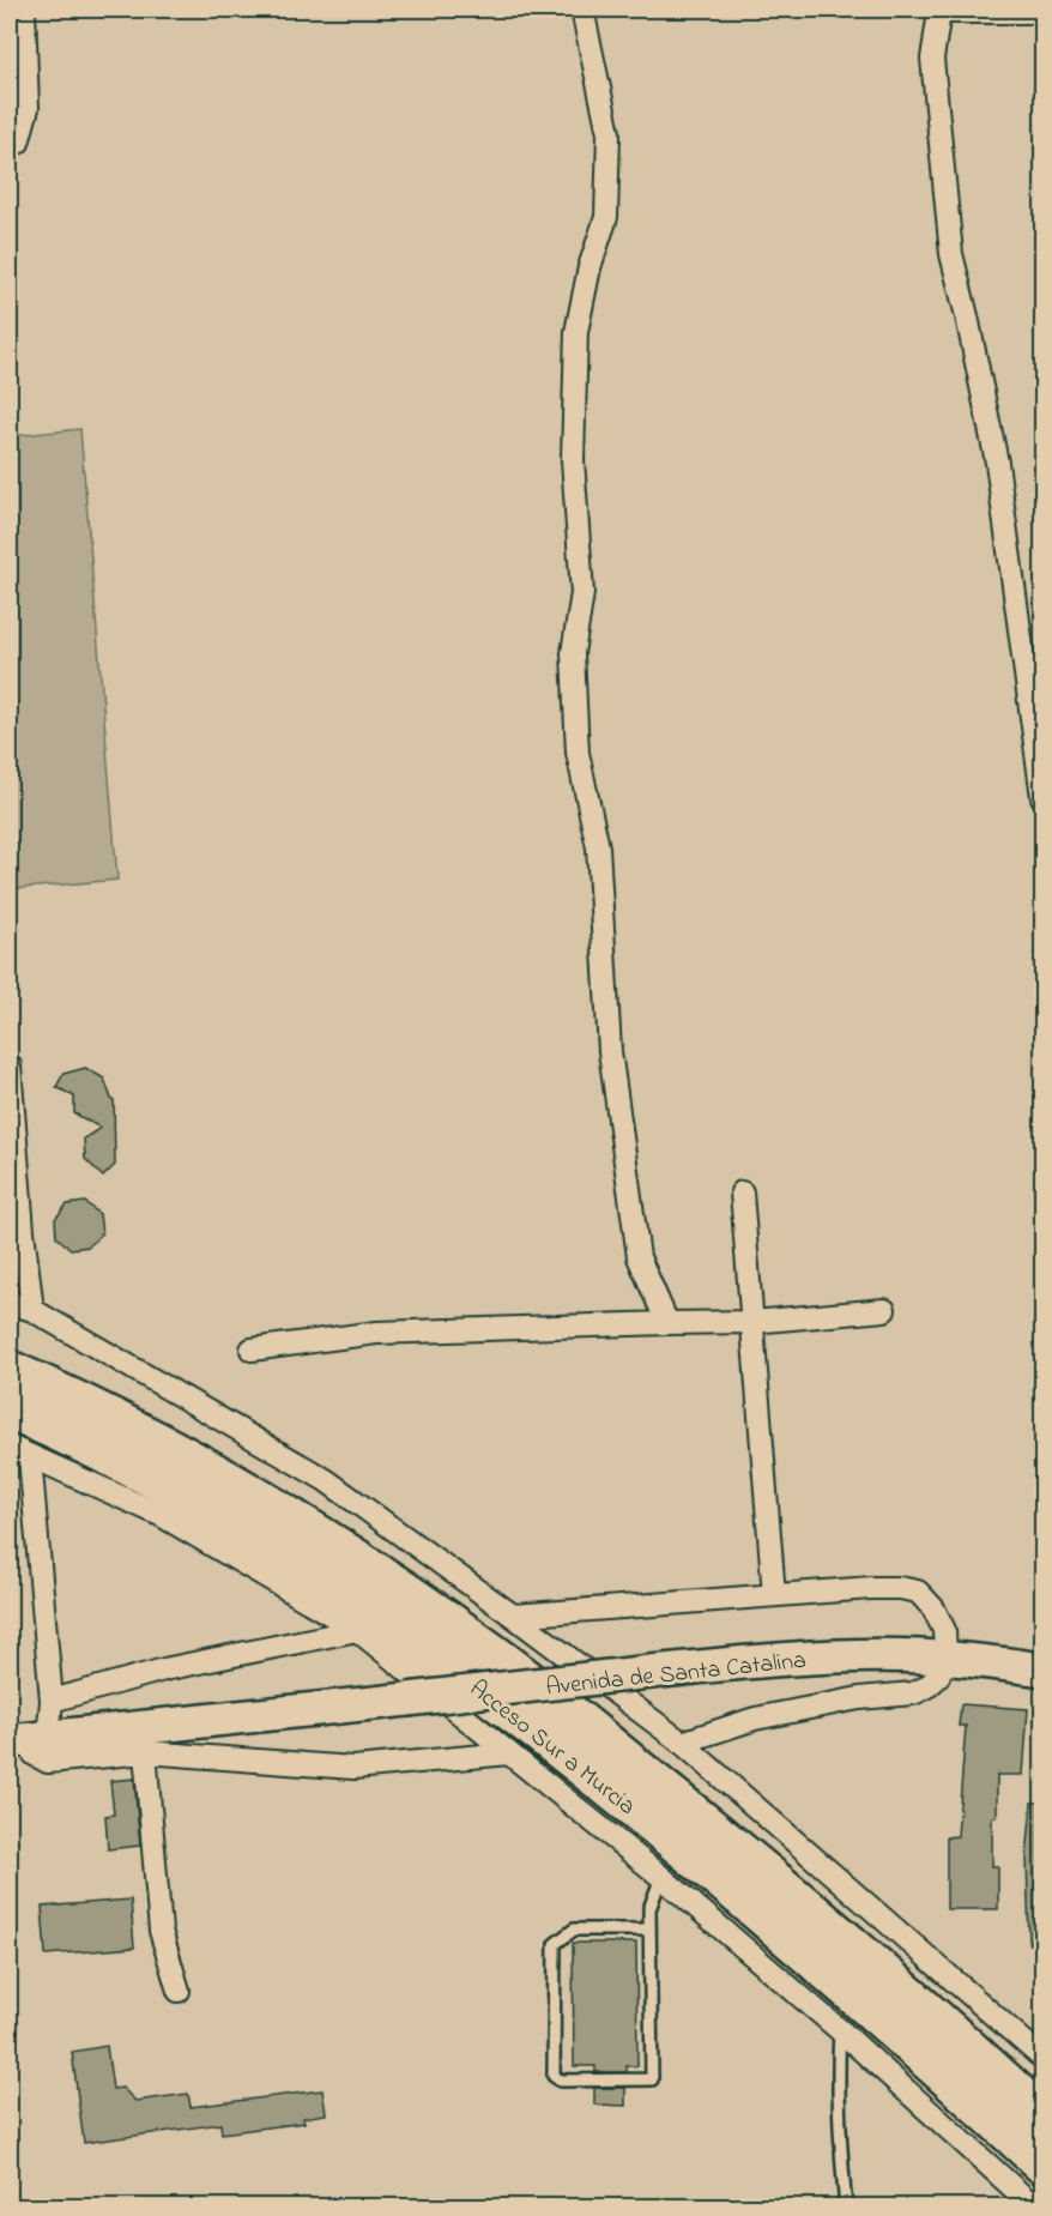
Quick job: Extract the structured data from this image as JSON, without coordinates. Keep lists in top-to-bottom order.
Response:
{
  "streets": {
    "highway": ["Acceso Sur a Murcia"],
    "main road": ["Avenida de Santa Catalina"]
  }
}
